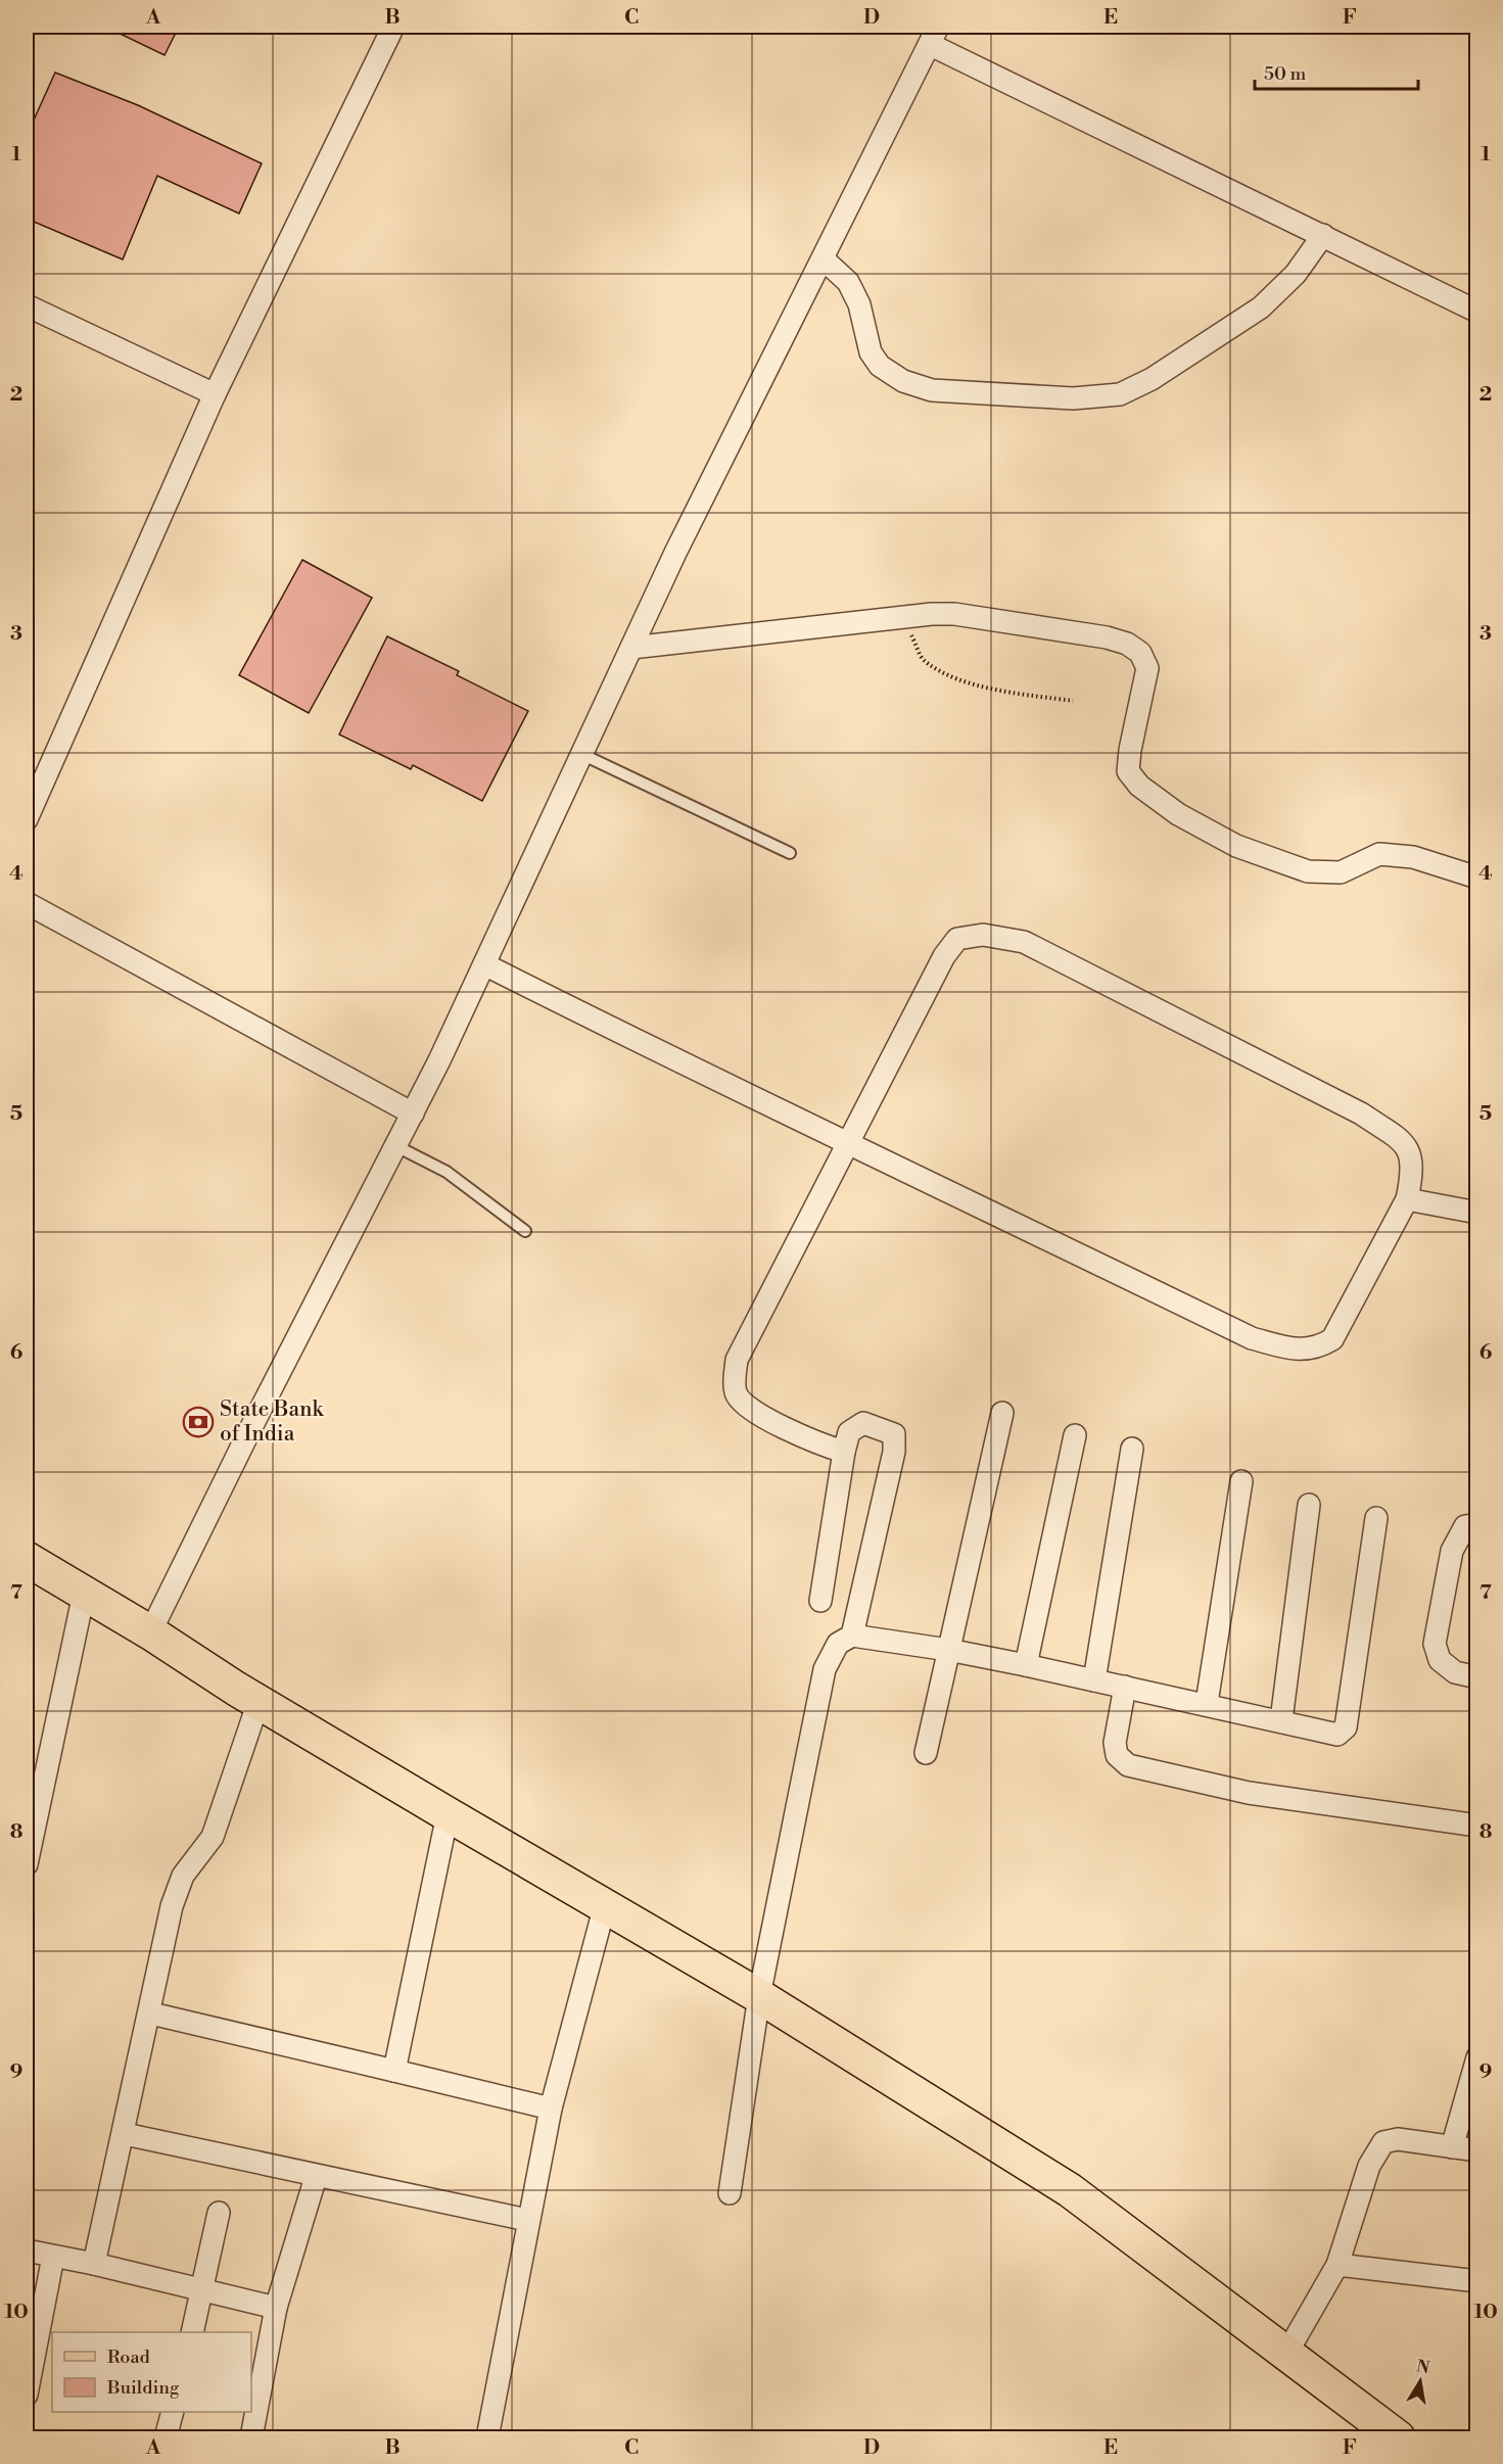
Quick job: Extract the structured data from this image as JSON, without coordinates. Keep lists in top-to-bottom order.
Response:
{
  "places": {
    "bank": ["State Bank of India"]
  },
  "legend": ["Road", "Building"],
  "scale_bar": "50 m",
  "north": "top",
  "grid": {
    "columns": [
      "A",
      "B",
      "C",
      "D",
      "E",
      "F"
    ],
    "rows": [
      "1",
      "2",
      "3",
      "4",
      "5",
      "6",
      "7",
      "8",
      "9",
      "10"
    ]
  }
}
